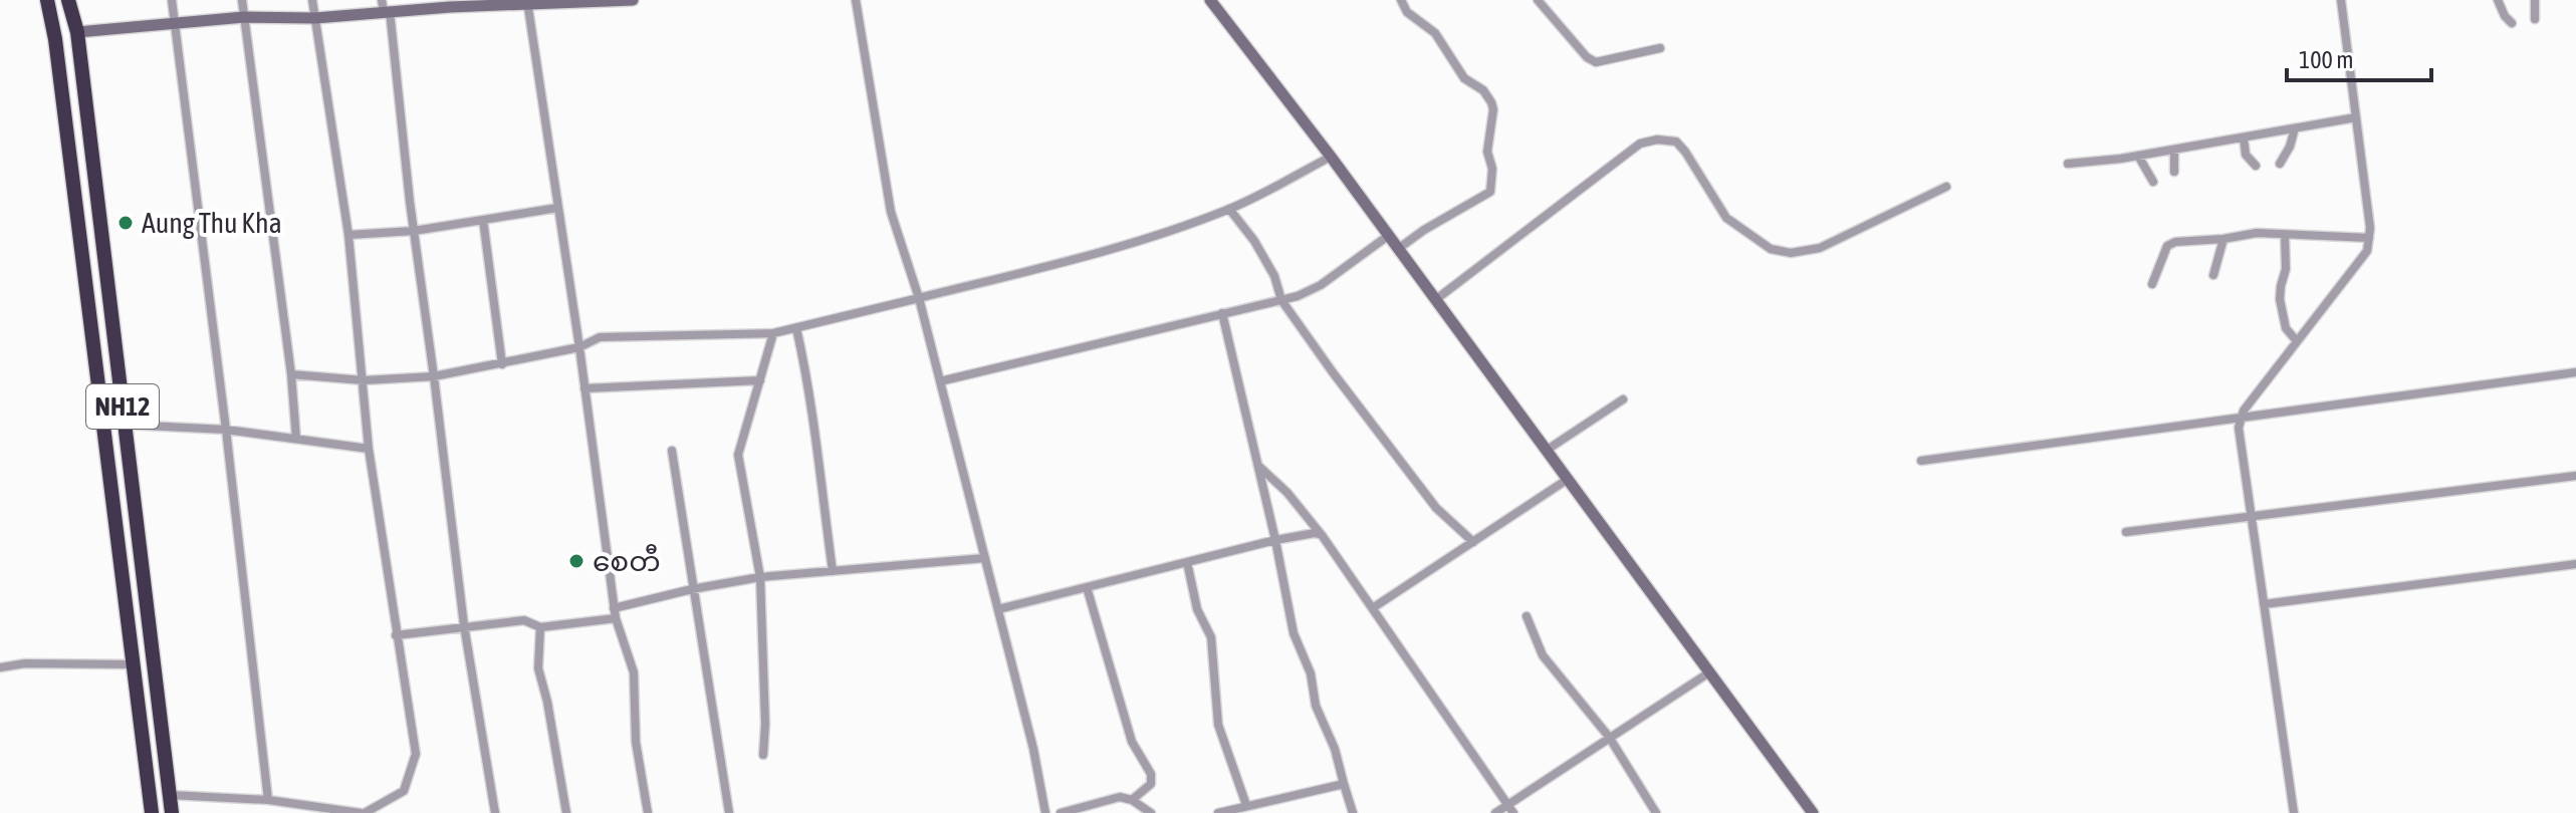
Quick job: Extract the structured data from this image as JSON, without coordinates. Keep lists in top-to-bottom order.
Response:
{
  "streets": {
    "highway": ["NH12"]
  },
  "places": ["Aung Thu Kha", "စေတီ"],
  "scale_bar": "100 m"
}
